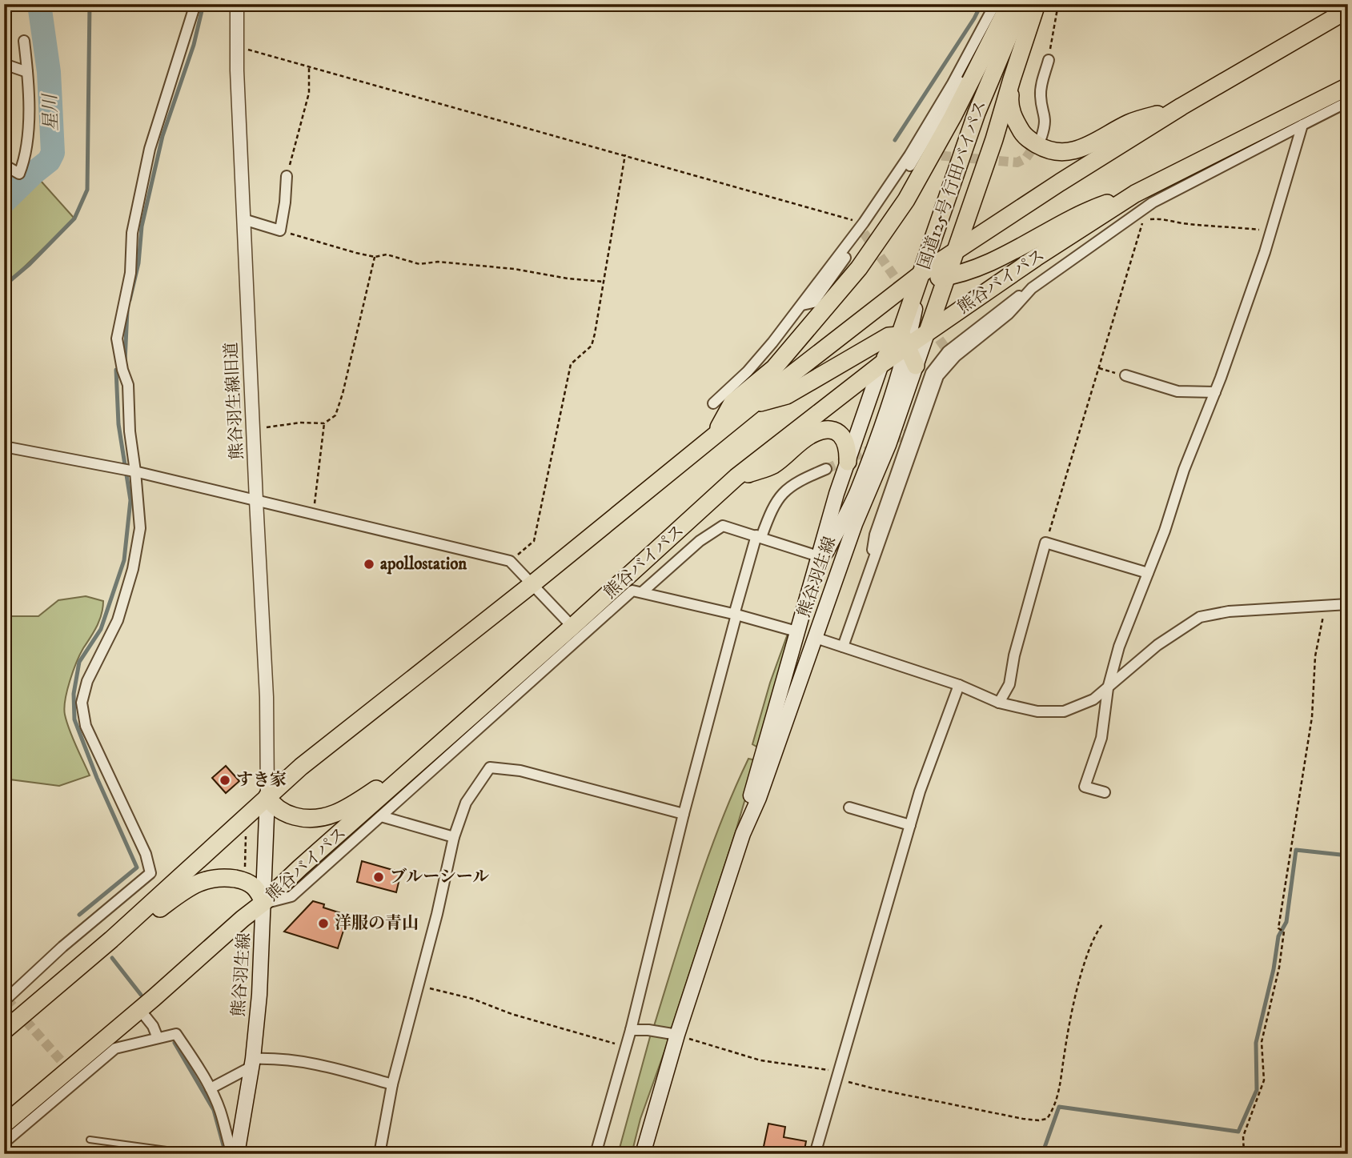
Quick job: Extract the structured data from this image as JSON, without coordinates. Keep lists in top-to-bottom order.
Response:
{
  "streets": {
    "highway": ["国道125号 行田バイパス", "熊谷バイパス"],
    "main road": ["熊谷羽生線"],
    "street": ["熊谷羽生線旧道"]
  },
  "crossings": [
    ["国道125号 行田バイパス", "熊谷バイパス"],
    ["国道125号 行田バイパス", "熊谷羽生線"],
    ["熊谷バイパス", "熊谷羽生線"],
    ["熊谷羽生線旧道", "熊谷羽生線"]
  ],
  "water": ["星川"],
  "places": [
    "apollostation",
    "すき家",
    "ブルーシール",
    "洋服の青山"
  ]
}
